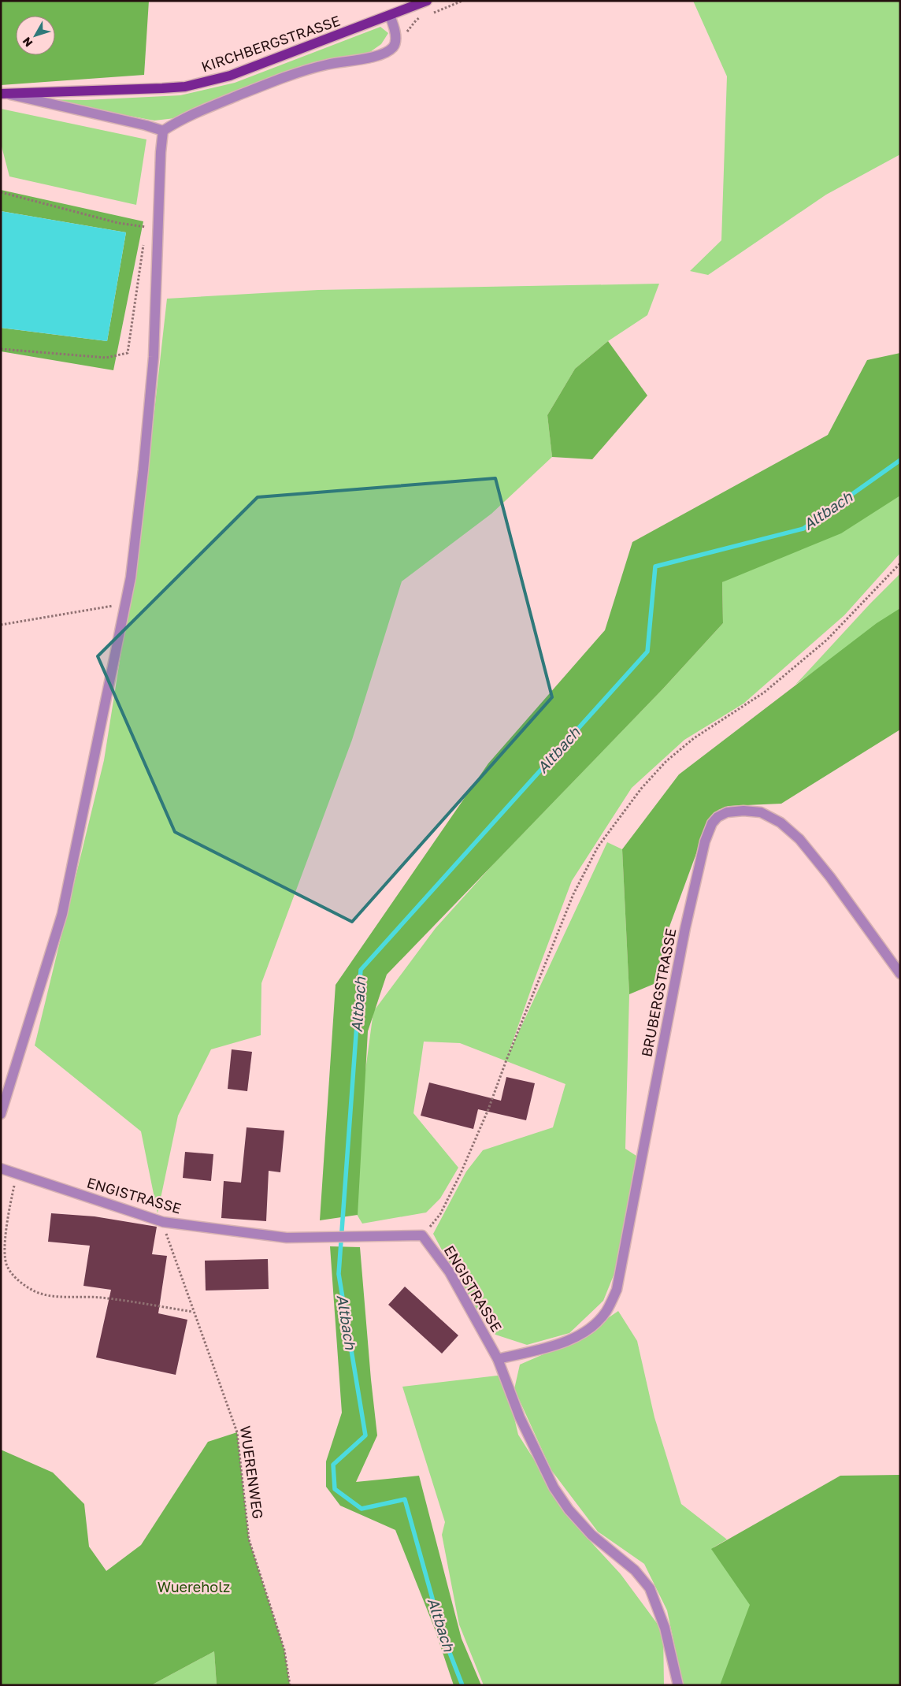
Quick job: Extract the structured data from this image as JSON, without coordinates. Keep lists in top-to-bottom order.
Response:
{
  "streets": {
    "main road": ["KIRCHBERGSTRASSE"],
    "street": ["BRUBERGSTRASSE", "ENGISTRASSE"],
    "path": ["WUERENWEG"]
  },
  "crossings": [
    ["BRUBERGSTRASSE", "ENGISTRASSE"],
    ["ENGISTRASSE", "WUERENWEG"]
  ],
  "water": ["Altbach"],
  "parks": ["Wuereholz"],
  "north": "bottom left"
}
